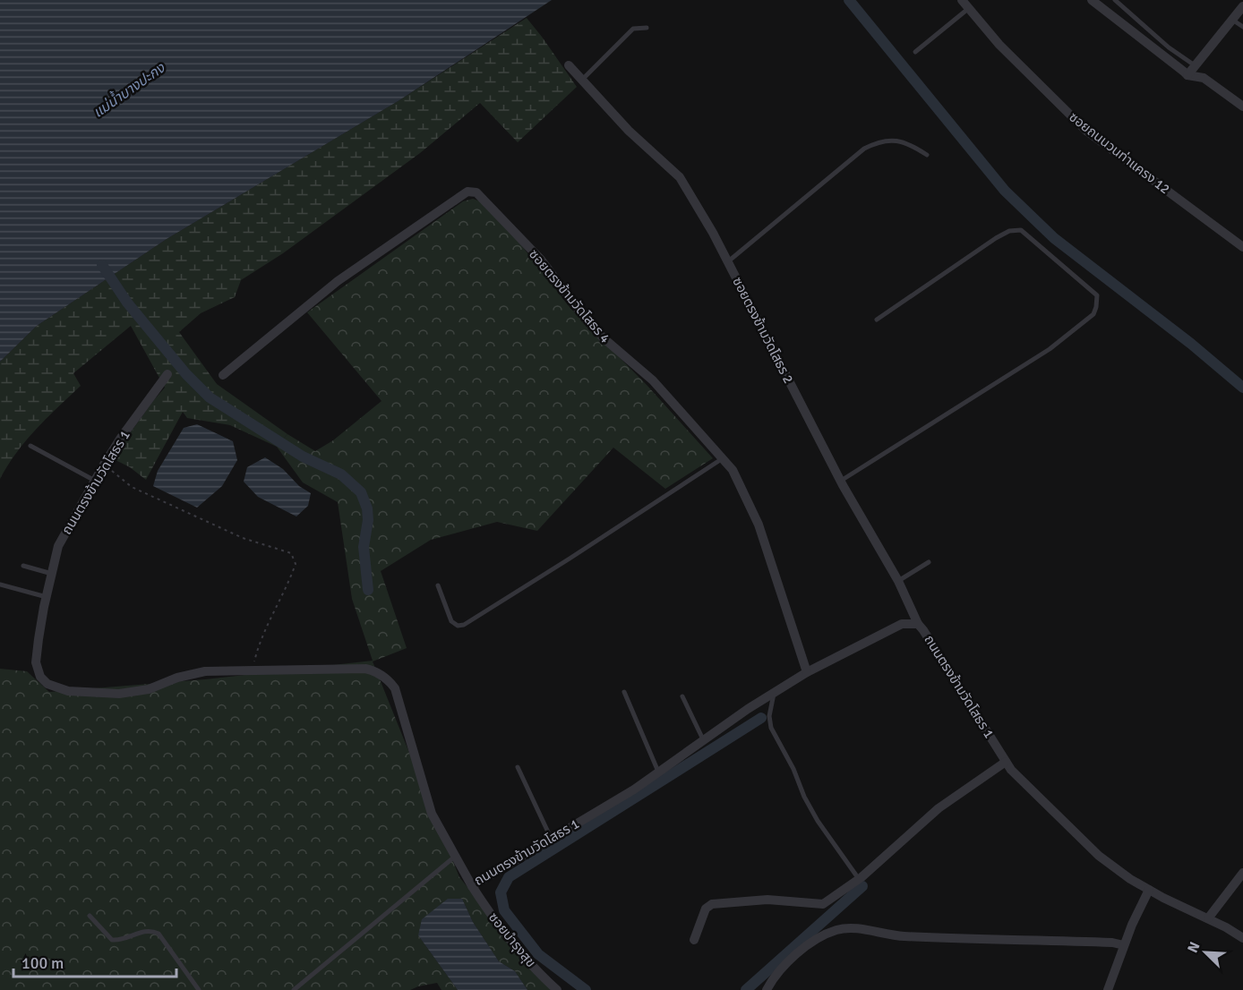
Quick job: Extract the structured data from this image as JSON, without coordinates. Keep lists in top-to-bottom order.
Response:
{
  "streets": {
    "street": [
      "ซอยถนนวนท่าแครง 12",
      "ซอยตรงข้ามวัดโสธร 4",
      "ซอยตรงข้ามวัดโสธร 2",
      "ถนนตรงข้ามวัดโสธร 1",
      "ซอยบำรุงสุข"
    ]
  },
  "crossings": [
    ["ซอยตรงข้ามวัดโสธร 4", "ถนนตรงข้ามวัดโสธร 1"],
    ["ซอยตรงข้ามวัดโสธร 2", "ถนนตรงข้ามวัดโสธร 1"],
    ["ถนนตรงข้ามวัดโสธร 1", "ซอยบำรุงสุข"]
  ],
  "water": ["แม่น้ำบางปะกง"],
  "scale_bar": "100 m",
  "north": "top left"
}
